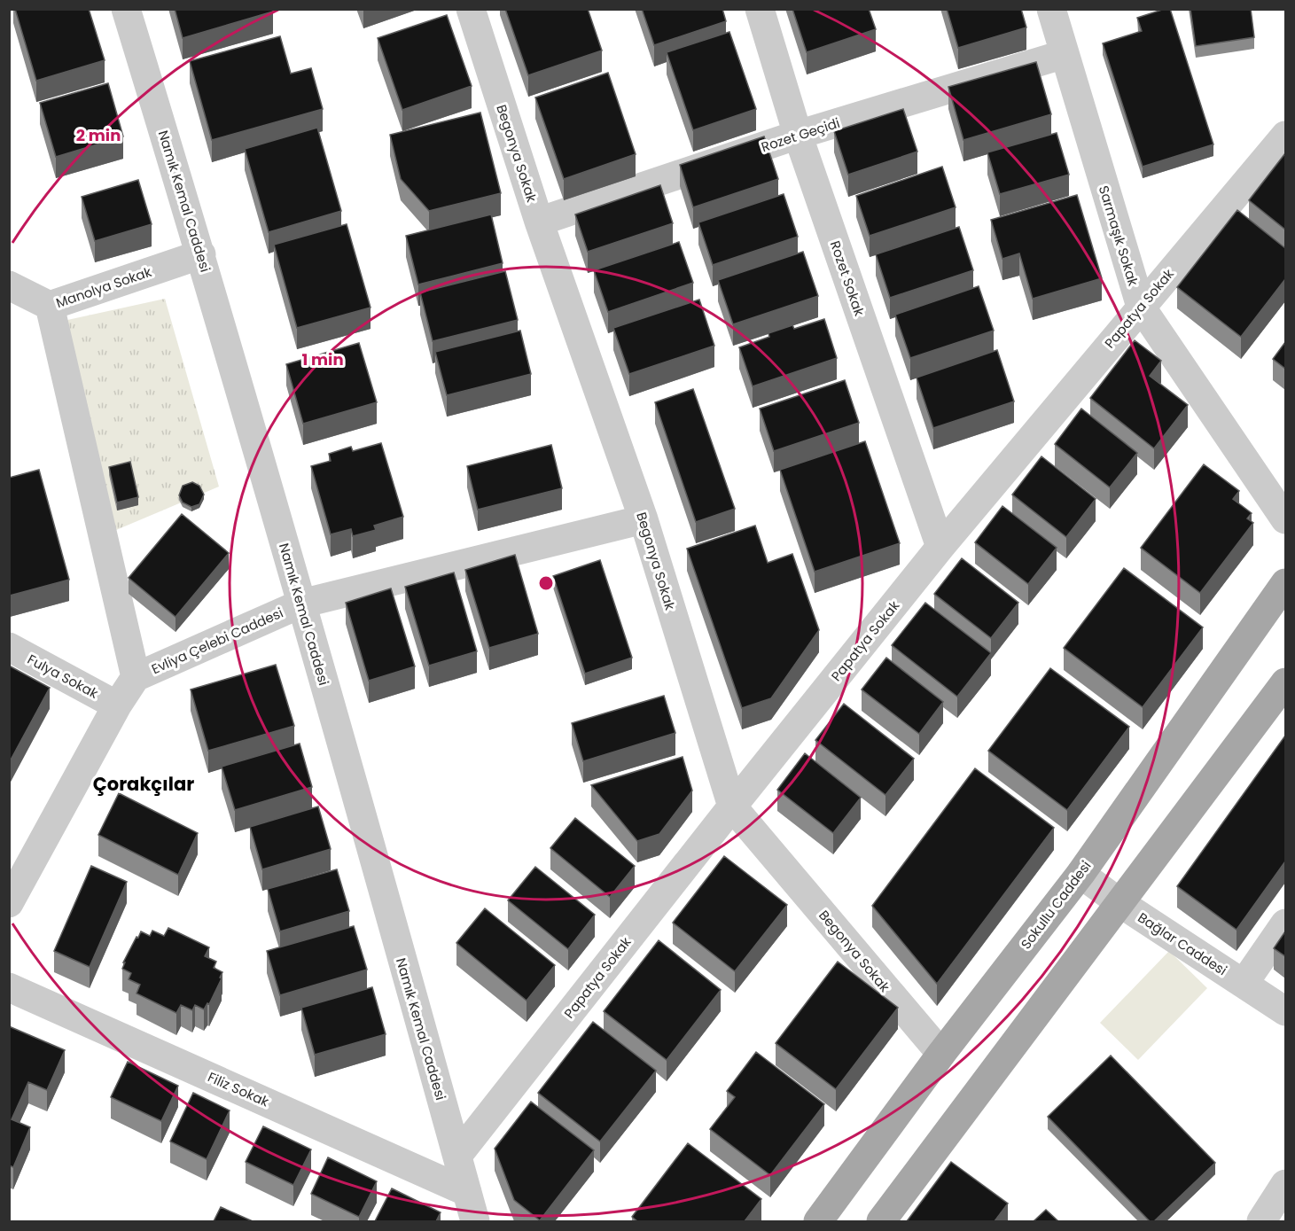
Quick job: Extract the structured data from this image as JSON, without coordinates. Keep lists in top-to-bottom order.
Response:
{
  "streets": {
    "main road": ["Sokullu Caddesi"],
    "street": [
      "Rozet Geçidi",
      "Begonya Sokak",
      "Namık Kemal Caddesi",
      "Sarmaşık Sokak",
      "Rozet Sokak",
      "Manolya Sokak",
      "Papatya Sokak",
      "Evliya Çelebi Caddesi",
      "Fulya Sokak",
      "Bağlar Caddesi",
      "Filiz Sokak"
    ]
  },
  "crossings": [
    ["Rozet Geçidi", "Begonya Sokak"],
    ["Rozet Geçidi", "Sarmaşık Sokak"],
    ["Rozet Geçidi", "Rozet Sokak"],
    ["Begonya Sokak", "Papatya Sokak"],
    ["Begonya Sokak", "Evliya Çelebi Caddesi"],
    ["Begonya Sokak", "Sokullu Caddesi"],
    ["Namık Kemal Caddesi", "Manolya Sokak"],
    ["Namık Kemal Caddesi", "Papatya Sokak"],
    ["Namık Kemal Caddesi", "Evliya Çelebi Caddesi"],
    ["Namık Kemal Caddesi", "Filiz Sokak"],
    ["Sarmaşık Sokak", "Papatya Sokak"],
    ["Rozet Sokak", "Papatya Sokak"],
    ["Evliya Çelebi Caddesi", "Fulya Sokak"],
    ["Sokullu Caddesi", "Bağlar Caddesi"]
  ],
  "districts": ["Çorakçılar"],
  "rings": ["2 min", "1 min"]
}
